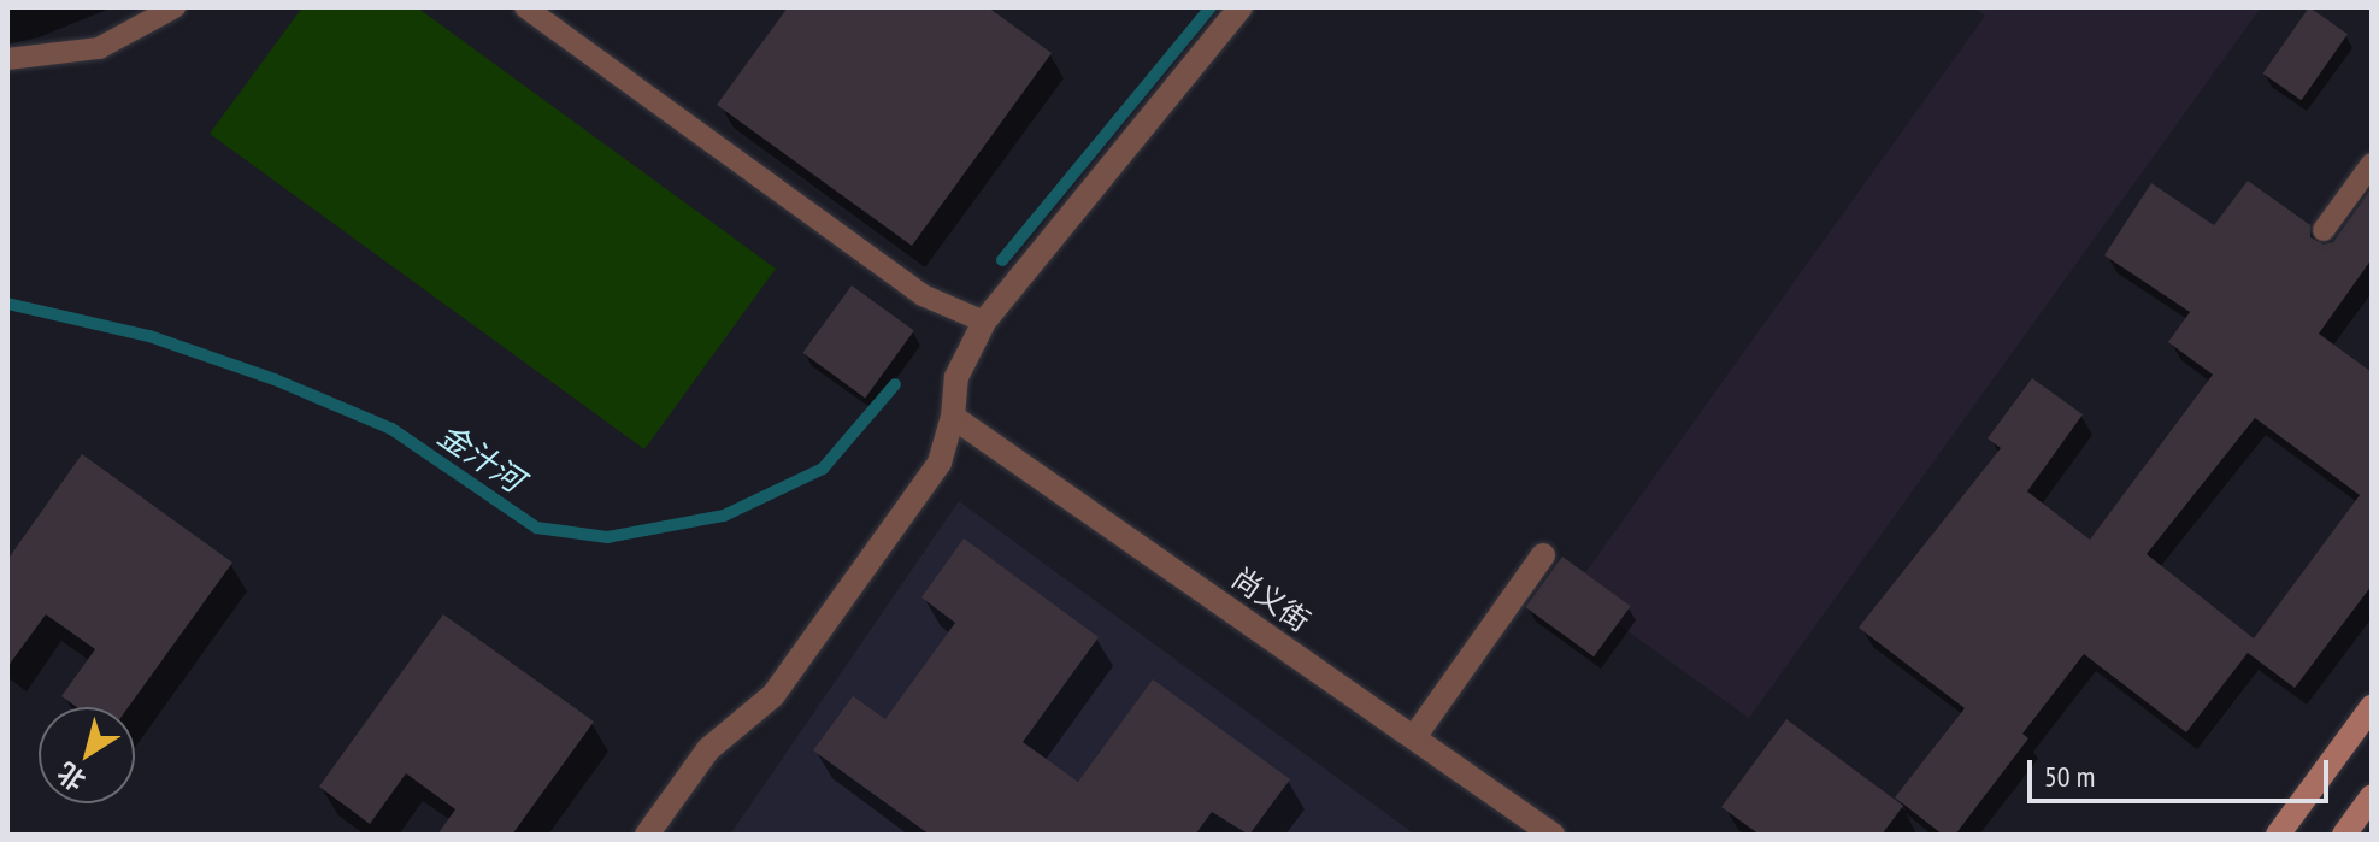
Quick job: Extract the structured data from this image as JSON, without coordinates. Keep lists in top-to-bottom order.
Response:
{
  "streets": {
    "street": ["尚义街"]
  },
  "water": ["金汁河"],
  "scale_bar": "50 m",
  "north": "bottom left"
}
